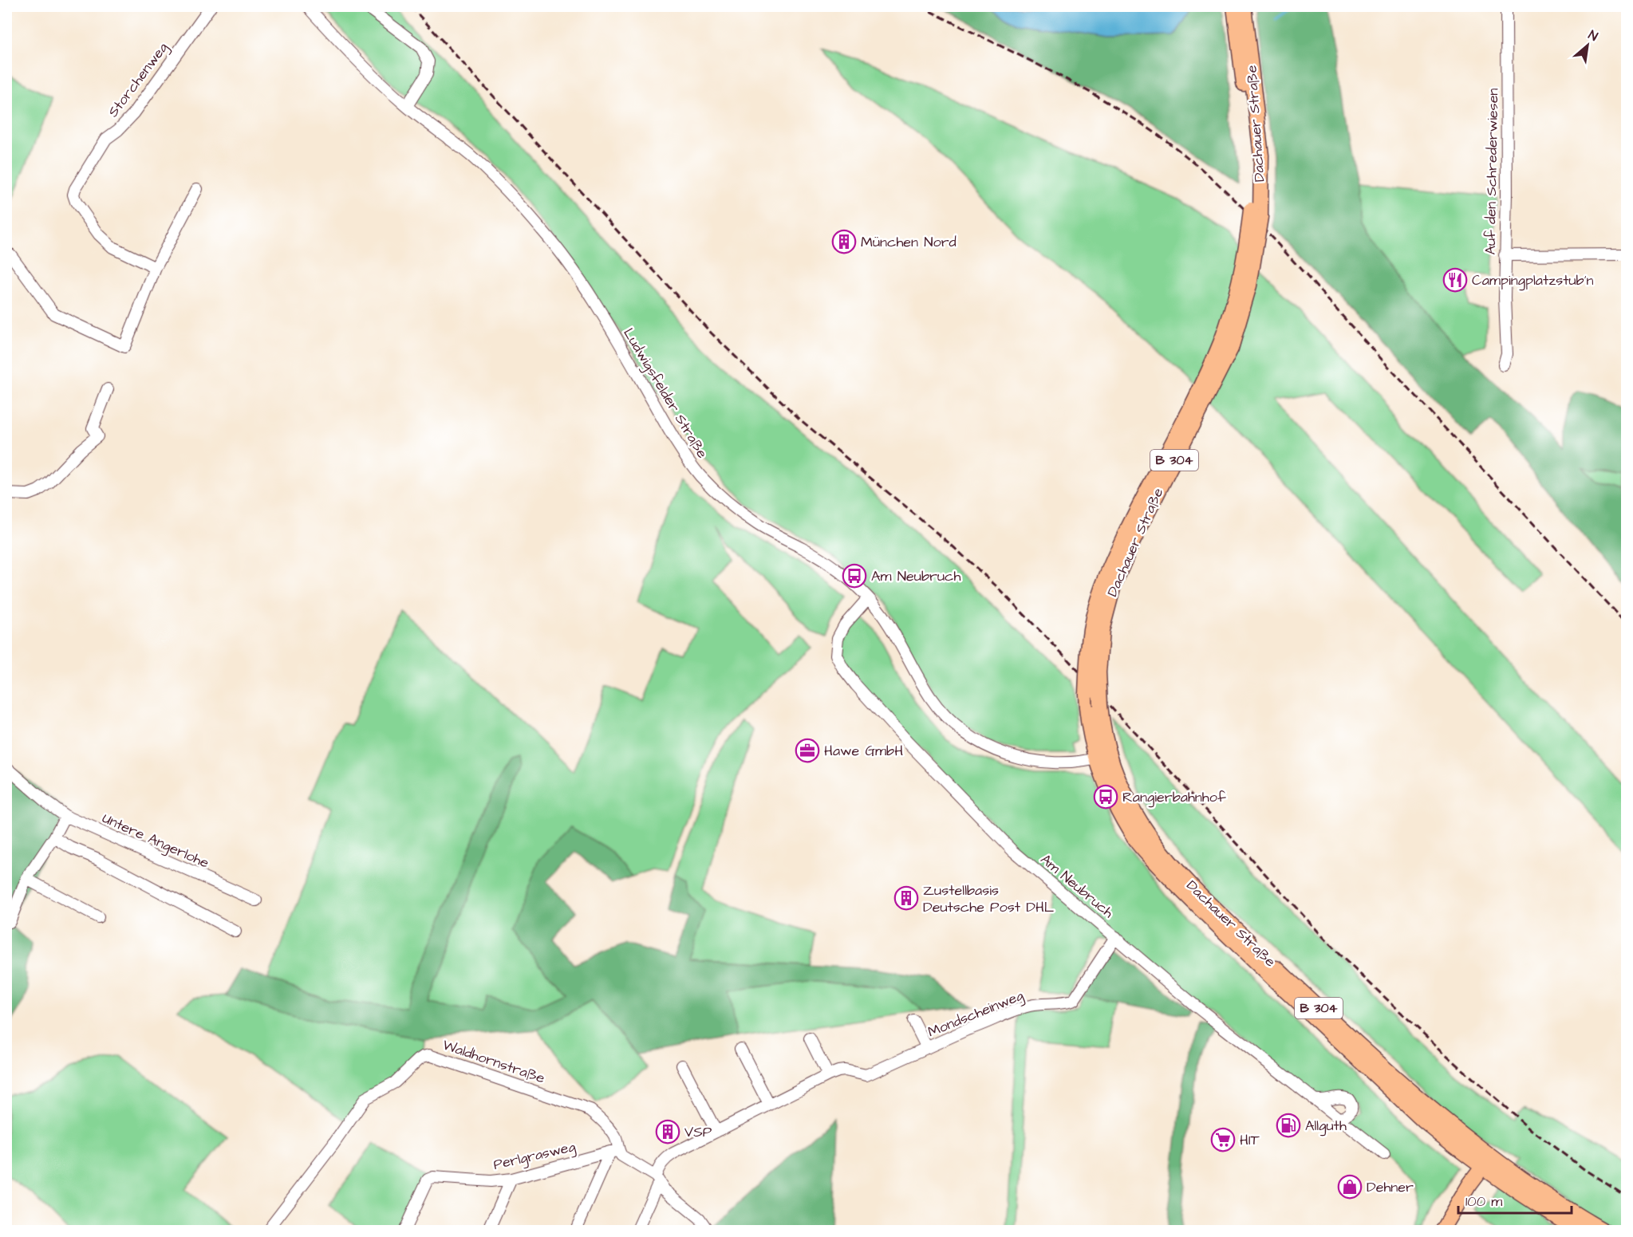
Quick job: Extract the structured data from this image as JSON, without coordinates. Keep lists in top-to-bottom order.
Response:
{
  "streets": {
    "main road": ["Dachauer Straße", "B 304"],
    "street": [
      "Storchenweg",
      "Auf den Schrederwiesen",
      "Ludwigsfelder Straße",
      "Untere Angerlohe",
      "Am Neubruch",
      "Mondscheinweg",
      "Waldhornstraße",
      "Perlgrasweg"
    ]
  },
  "crossings": [
    ["Dachauer Straße", "Ludwigsfelder Straße"],
    ["Dachauer Straße", "B 304"],
    ["Ludwigsfelder Straße", "Am Neubruch"],
    ["Am Neubruch", "Mondscheinweg"],
    ["Waldhornstraße", "Perlgrasweg"]
  ],
  "places": {
    "building": ["München Nord", "Zustellbasis Deutsche Post DHL", "VSP"],
    "restaurant": ["Campingplatzstub'n"],
    "bus stop": ["Am Neubruch", "Rangierbahnhof"],
    "office": ["Hawe GmbH"],
    "fuel station": ["Allguth"],
    "supermarket": ["HIT"],
    "shop": ["Dehner"]
  },
  "scale_bar": "100 m",
  "north": "top right"
}
